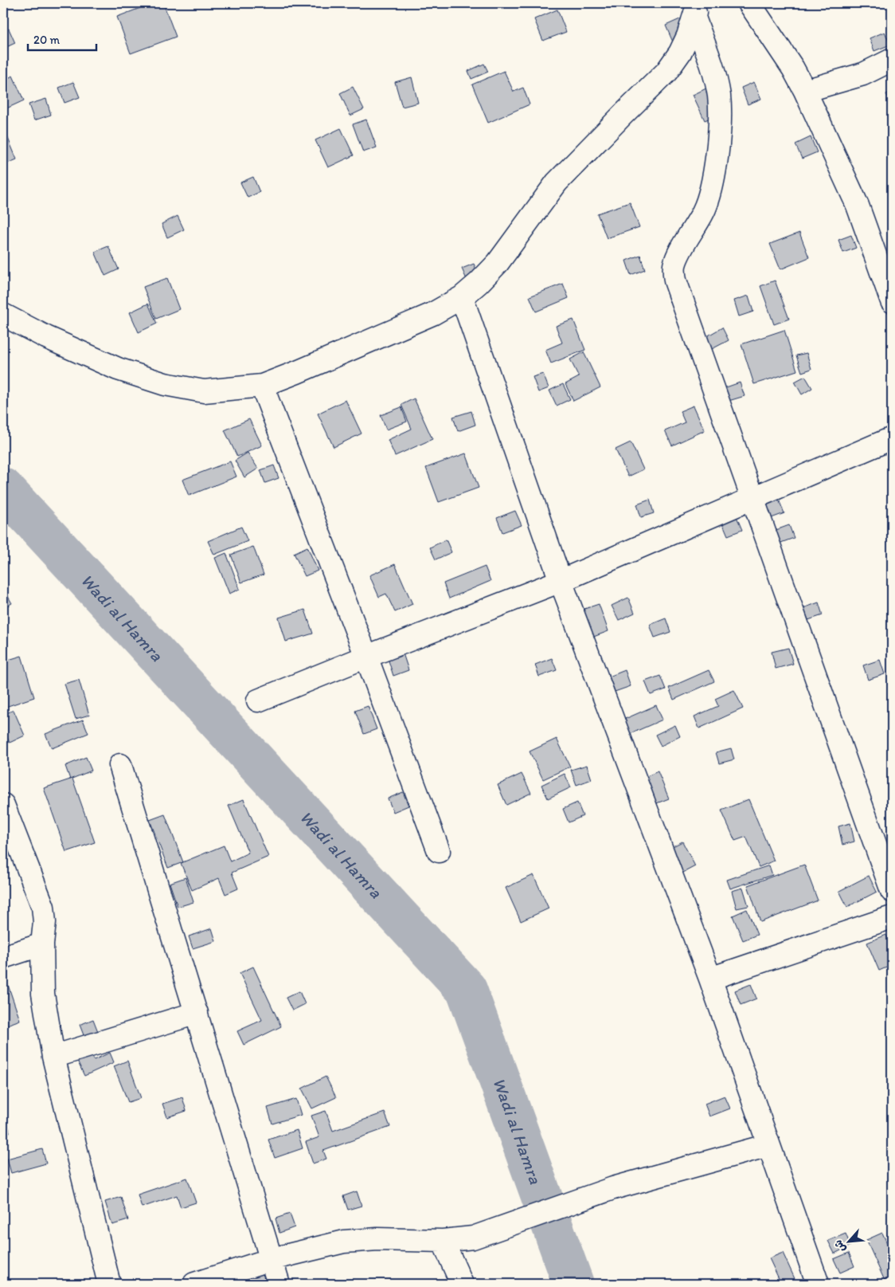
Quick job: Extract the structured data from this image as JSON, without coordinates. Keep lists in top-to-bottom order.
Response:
{
  "water": ["Wadi al Hamra"],
  "scale_bar": "20 m",
  "north": "bottom left"
}
